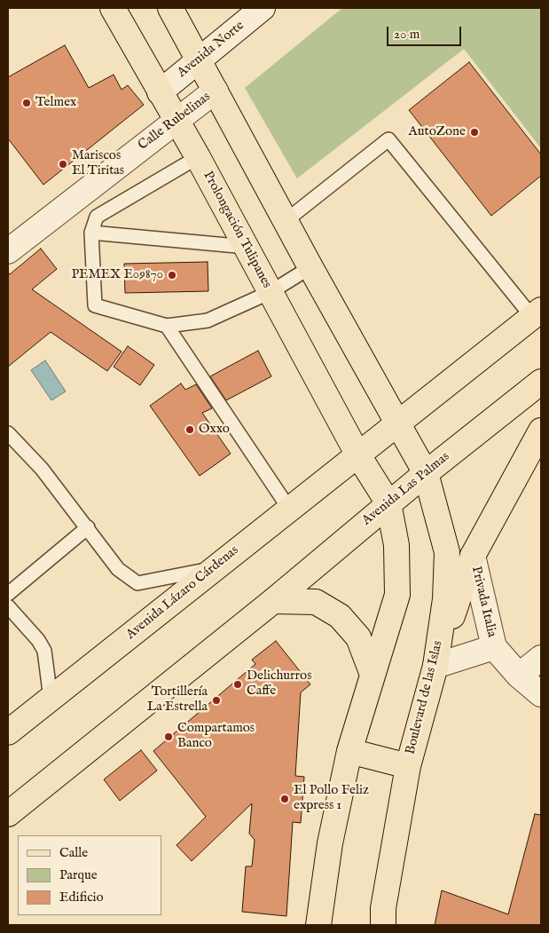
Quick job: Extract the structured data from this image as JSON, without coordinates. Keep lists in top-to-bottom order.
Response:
{
  "streets": {
    "main road": [
      "Prolongación Tulipanes",
      "Avenida Las Palmas",
      "Avenida Lázaro Cárdenas",
      "Boulevard de las Islas"
    ],
    "street": ["Avenida Norte", "Calle Rubelinas", "Privada Italia"]
  },
  "crossings": [
    ["Avenida Norte", "Prolongación Tulipanes"],
    ["Calle Rubelinas", "Prolongación Tulipanes"],
    ["Prolongación Tulipanes", "Avenida Las Palmas"],
    ["Prolongación Tulipanes", "Avenida Lázaro Cárdenas"],
    ["Avenida Las Palmas", "Boulevard de las Islas"],
    ["Privada Italia", "Boulevard de las Islas"]
  ],
  "places": [
    "Telmex",
    "AutoZone",
    "Mariscos El Tiritas",
    "PEMEX E09870",
    "Oxxo",
    "Delichurros Caffe",
    "Tortillería La Estrella",
    "Compartamos Banco",
    "El Pollo Feliz express 1"
  ],
  "legend": ["Calle", "Parque", "Edificio"],
  "scale_bar": "20 m"
}
